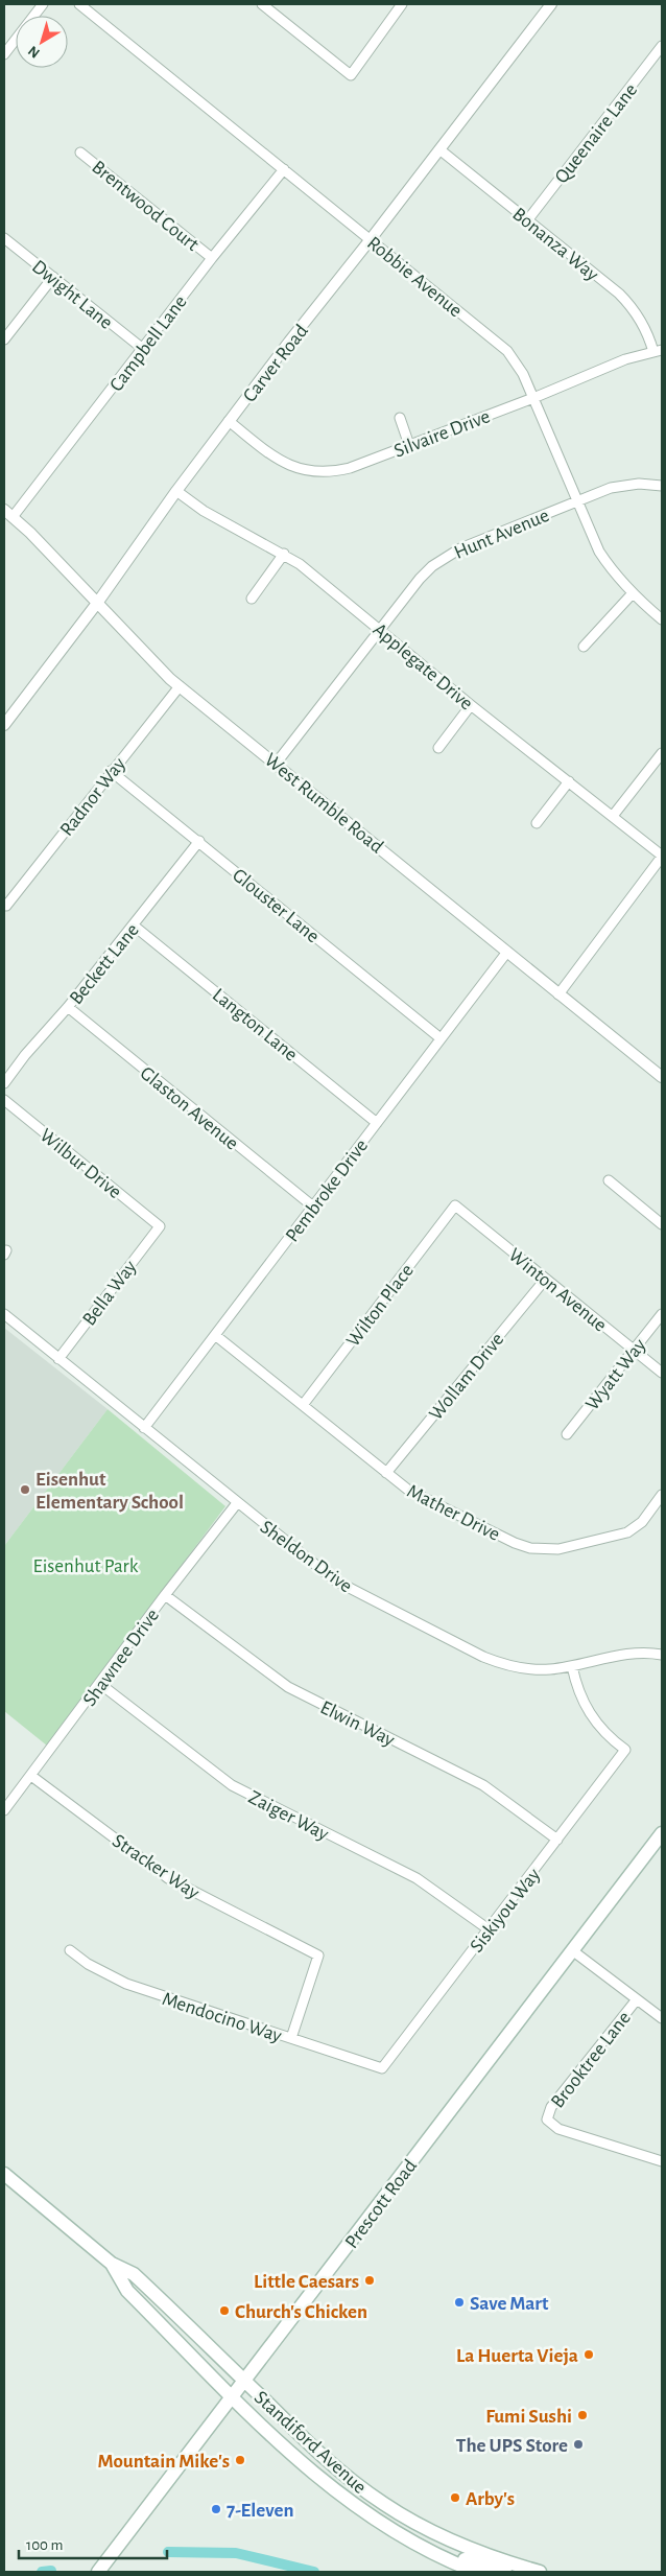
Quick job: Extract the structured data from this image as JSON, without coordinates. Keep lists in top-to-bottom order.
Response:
{
  "streets": {
    "main road": ["Prescott Road", "Standiford Avenue"],
    "street": [
      "Queenaire Lane",
      "Brentwood Court",
      "Bonanza Way",
      "Robbie Avenue",
      "Dwight Lane",
      "Campbell Lane",
      "Carver Road",
      "Silvaire Drive",
      "Hunt Avenue",
      "Applegate Drive",
      "Radnor Way",
      "West Rumble Road",
      "Glouster Lane",
      "Beckett Lane",
      "Langton Lane",
      "Glaston Avenue",
      "Wilbur Drive",
      "Pembroke Drive",
      "Winton Avenue",
      "Bella Way",
      "Wilton Place",
      "Wyatt Way",
      "Wollam Drive",
      "Mather Drive",
      "Sheldon Drive",
      "Shawnee Drive",
      "Elwin Way",
      "Zaiger Way",
      "Stracker Way",
      "Siskiyou Way",
      "Mendocino Way",
      "Brooktree Lane"
    ]
  },
  "crossings": [
    ["Queenaire Lane", "Bonanza Way"],
    ["Brentwood Court", "Campbell Lane"],
    ["Bonanza Way", "Carver Road"],
    ["Bonanza Way", "Silvaire Drive"],
    ["Robbie Avenue", "Campbell Lane"],
    ["Robbie Avenue", "Carver Road"],
    ["Robbie Avenue", "Silvaire Drive"],
    ["Robbie Avenue", "Hunt Avenue"],
    ["Dwight Lane", "Campbell Lane"],
    ["Campbell Lane", "West Rumble Road"],
    ["Carver Road", "Silvaire Drive"],
    ["Carver Road", "Applegate Drive"],
    ["Carver Road", "West Rumble Road"],
    ["Hunt Avenue", "Applegate Drive"],
    ["Hunt Avenue", "West Rumble Road"],
    ["Radnor Way", "West Rumble Road"],
    ["Radnor Way", "Glouster Lane"],
    ["West Rumble Road", "Pembroke Drive"],
    ["Glouster Lane", "Beckett Lane"],
    ["Glouster Lane", "Pembroke Drive"],
    ["Beckett Lane", "Langton Lane"],
    ["Beckett Lane", "Glaston Avenue"],
    ["Langton Lane", "Pembroke Drive"],
    ["Glaston Avenue", "Pembroke Drive"],
    ["Wilbur Drive", "Bella Way"],
    ["Pembroke Drive", "Mather Drive"],
    ["Pembroke Drive", "Sheldon Drive"],
    ["Winton Avenue", "Wilton Place"],
    ["Winton Avenue", "Wyatt Way"],
    ["Winton Avenue", "Wollam Drive"],
    ["Bella Way", "Sheldon Drive"],
    ["Wilton Place", "Mather Drive"],
    ["Wollam Drive", "Mather Drive"],
    ["Sheldon Drive", "Shawnee Drive"],
    ["Sheldon Drive", "Siskiyou Way"],
    ["Shawnee Drive", "Elwin Way"],
    ["Shawnee Drive", "Zaiger Way"],
    ["Shawnee Drive", "Stracker Way"],
    ["Elwin Way", "Siskiyou Way"],
    ["Zaiger Way", "Siskiyou Way"],
    ["Stracker Way", "Mendocino Way"],
    ["Siskiyou Way", "Mendocino Way"],
    ["Prescott Road", "Standiford Avenue"]
  ],
  "parks": ["Eisenhut Park"],
  "places": [
    "Eisenhut Elementary School",
    "Little Caesars",
    "Save Mart",
    "Church's Chicken",
    "La Huerta Vieja",
    "Fumi Sushi",
    "The UPS Store",
    "Mountain Mike's",
    "Arby's",
    "7-Eleven"
  ],
  "scale_bar": "100 m",
  "north": "bottom left"
}
